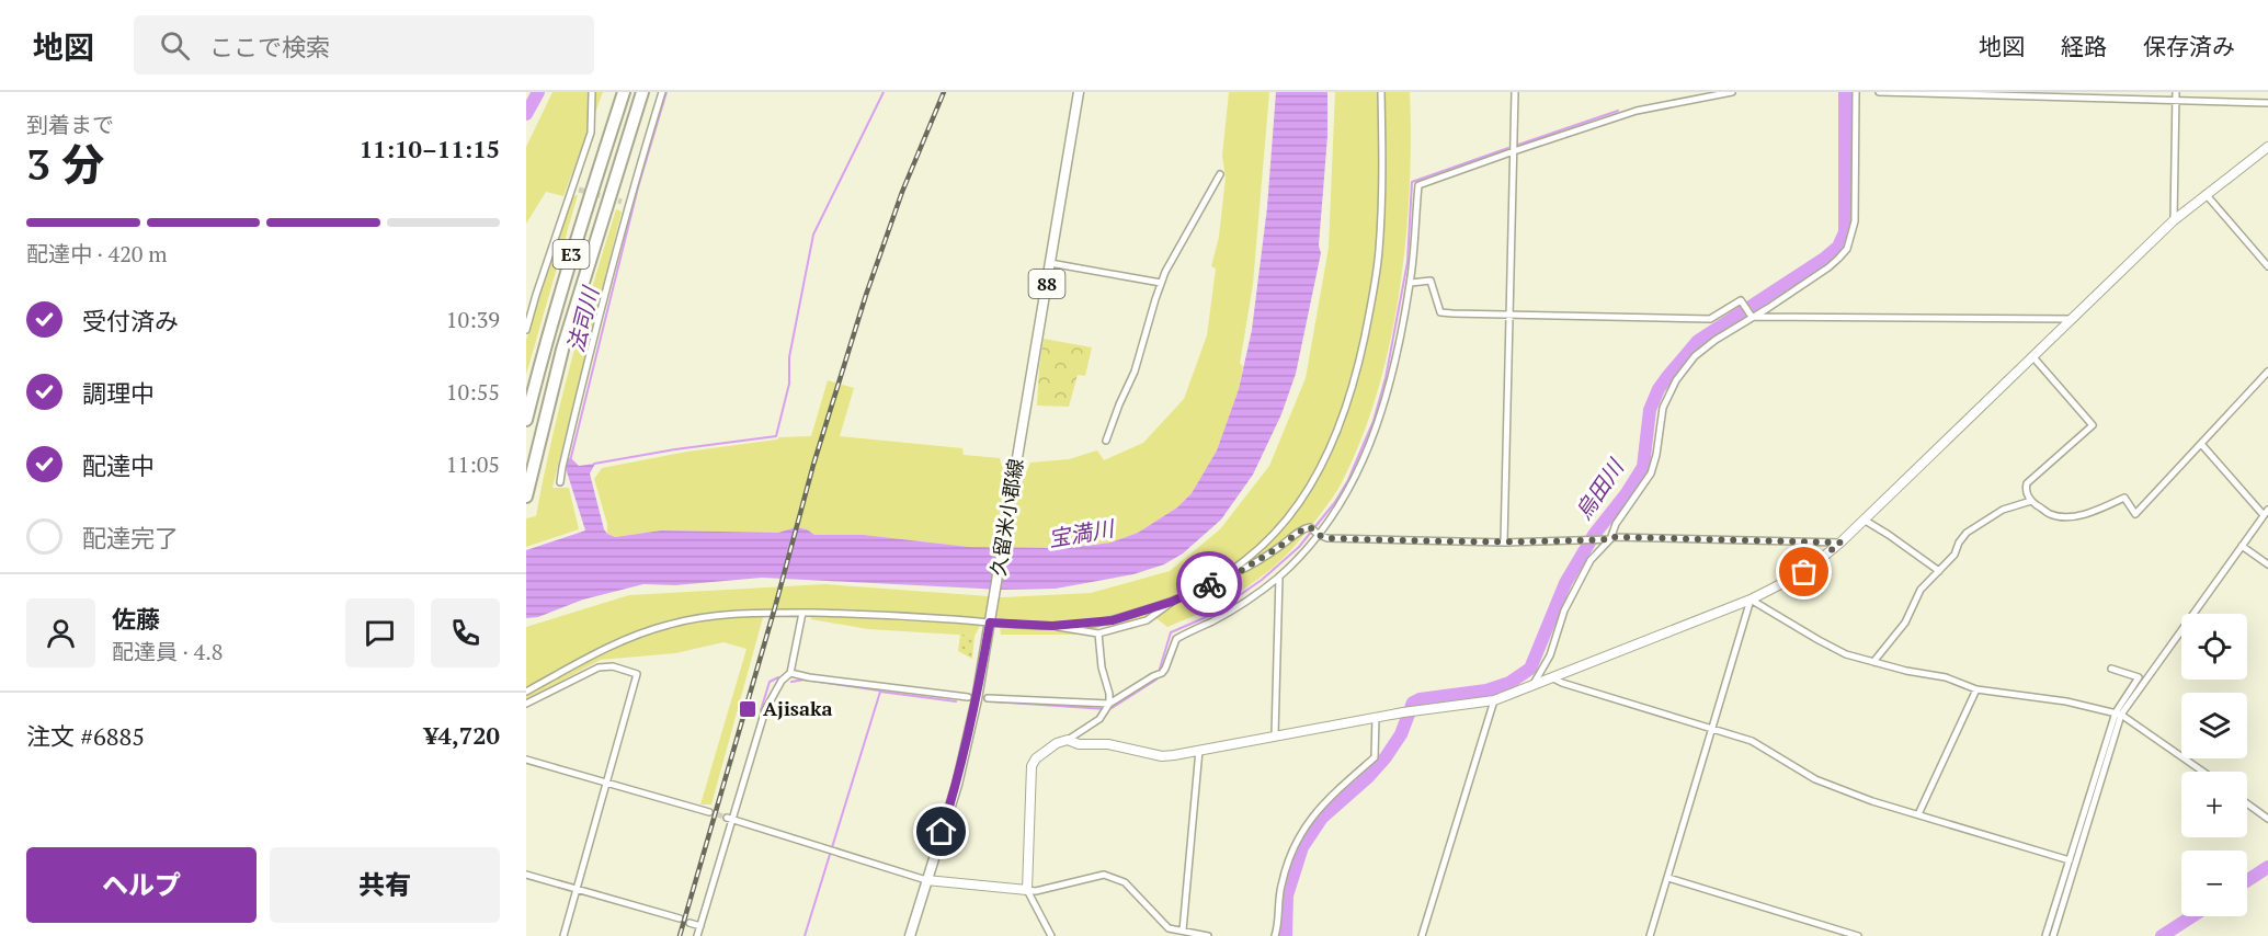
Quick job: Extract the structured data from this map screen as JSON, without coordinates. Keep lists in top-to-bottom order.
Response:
{
  "streets": {
    "highway": ["E3"],
    "main road": ["88", "久留米小郡線"]
  },
  "water": ["法司川", "烏田川", "宝満川"],
  "places": {
    "transit": ["Ajisaka"]
  },
  "page": {
    "header": "地図",
    "search": "ここで検索",
    "nav": ["地図", "経路", "保存済み"],
    "heading": ["3 分", "到着まで", "11:10–11:15"],
    "panel": [
      "佐藤",
      "配達員 · 4.8",
      "注文 #6885",
      "¥4,720"
    ],
    "bar": "配達中 · 420 m",
    "list": [
      ["受付済み", "10:39"],
      ["調理中", "10:55"],
      ["配達中", "11:05"],
      "配達完了"
    ],
    "map_buttons": ["+", "−"],
    "buttons": ["ヘルプ", "共有"]
  }
}
